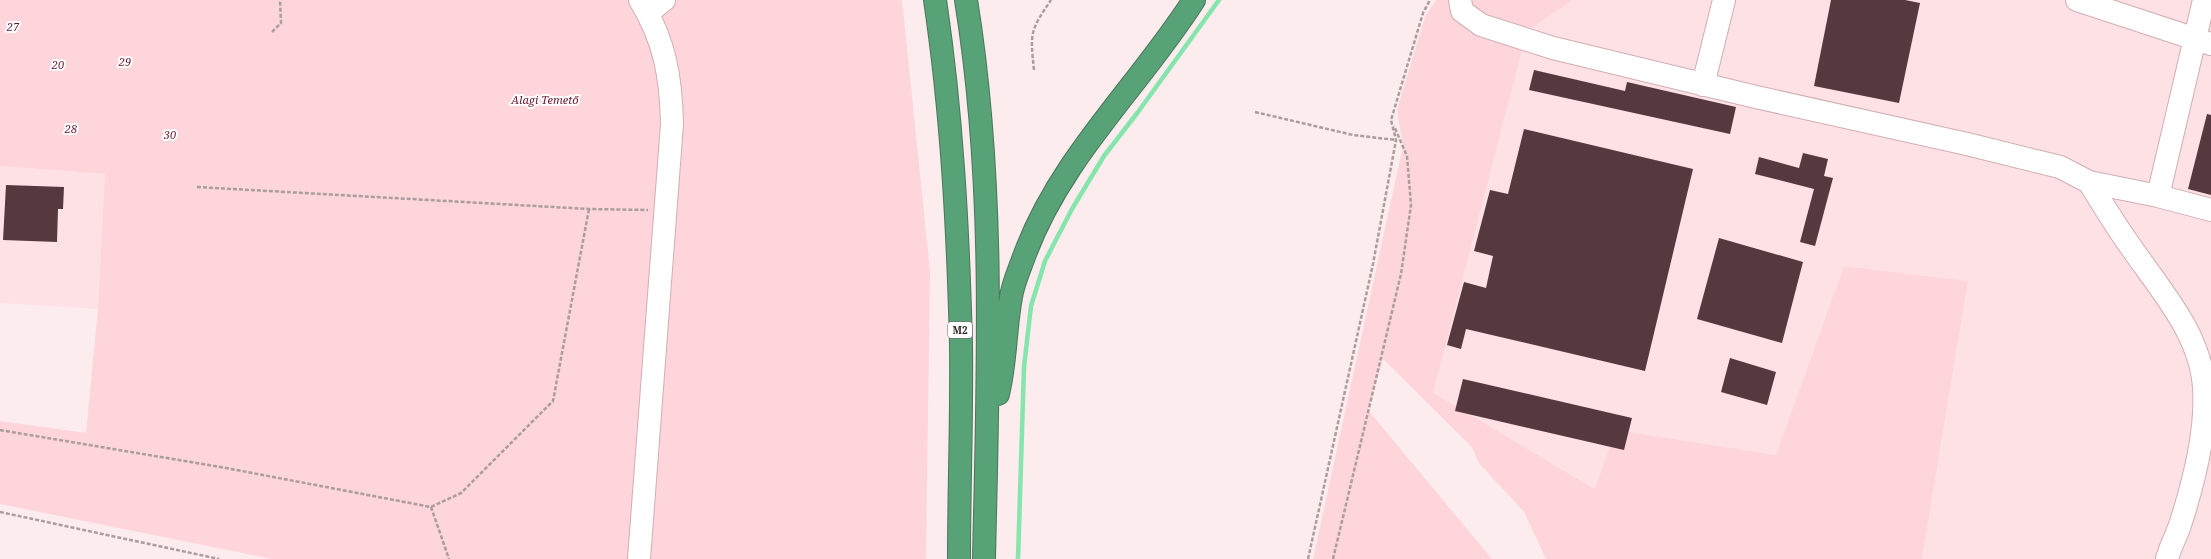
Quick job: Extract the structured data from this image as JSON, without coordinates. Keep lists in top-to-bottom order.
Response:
{
  "streets": {
    "highway": ["M2"]
  },
  "parks": [
    "27",
    "29",
    "20",
    "Alagi Temető",
    "28",
    "30"
  ]
}
